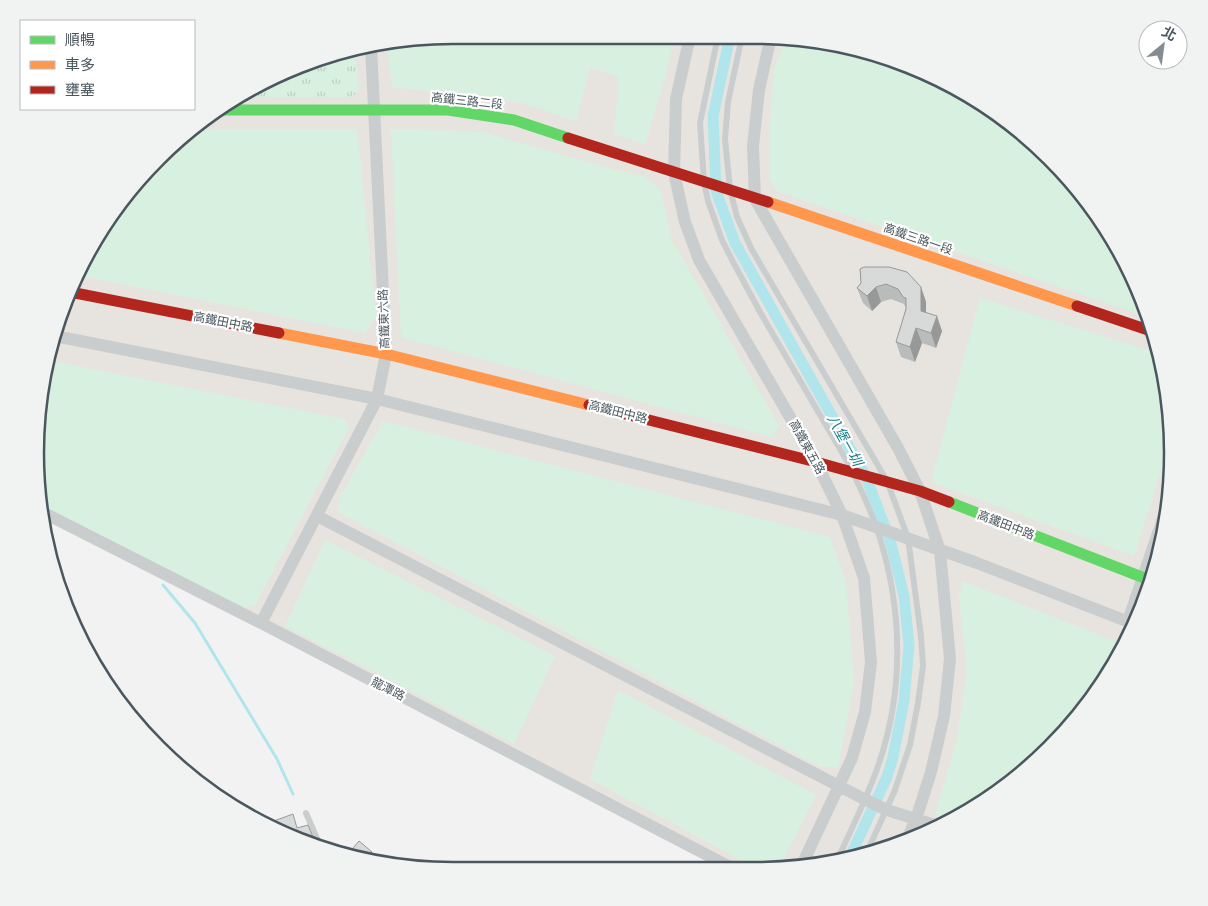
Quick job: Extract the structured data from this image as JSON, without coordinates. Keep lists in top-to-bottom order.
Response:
{
  "streets": {
    "street": [
      "高鐵三路二段",
      "高鐵三路一段",
      "高鐵東六路",
      "高鐵田中路",
      "高鐵東五路",
      "龍潭路"
    ]
  },
  "crossings": [
    ["高鐵三路二段", "高鐵三路一段"],
    ["高鐵三路二段", "高鐵東六路"],
    ["高鐵三路二段", "高鐵東五路"],
    ["高鐵三路一段", "高鐵東五路"],
    ["高鐵東六路", "高鐵田中路"],
    ["高鐵東六路", "龍潭路"],
    ["高鐵田中路", "高鐵東五路"]
  ],
  "water": ["八堡一圳"],
  "legend": ["順暢", "車多", "壅塞"],
  "north": "top right"
}
